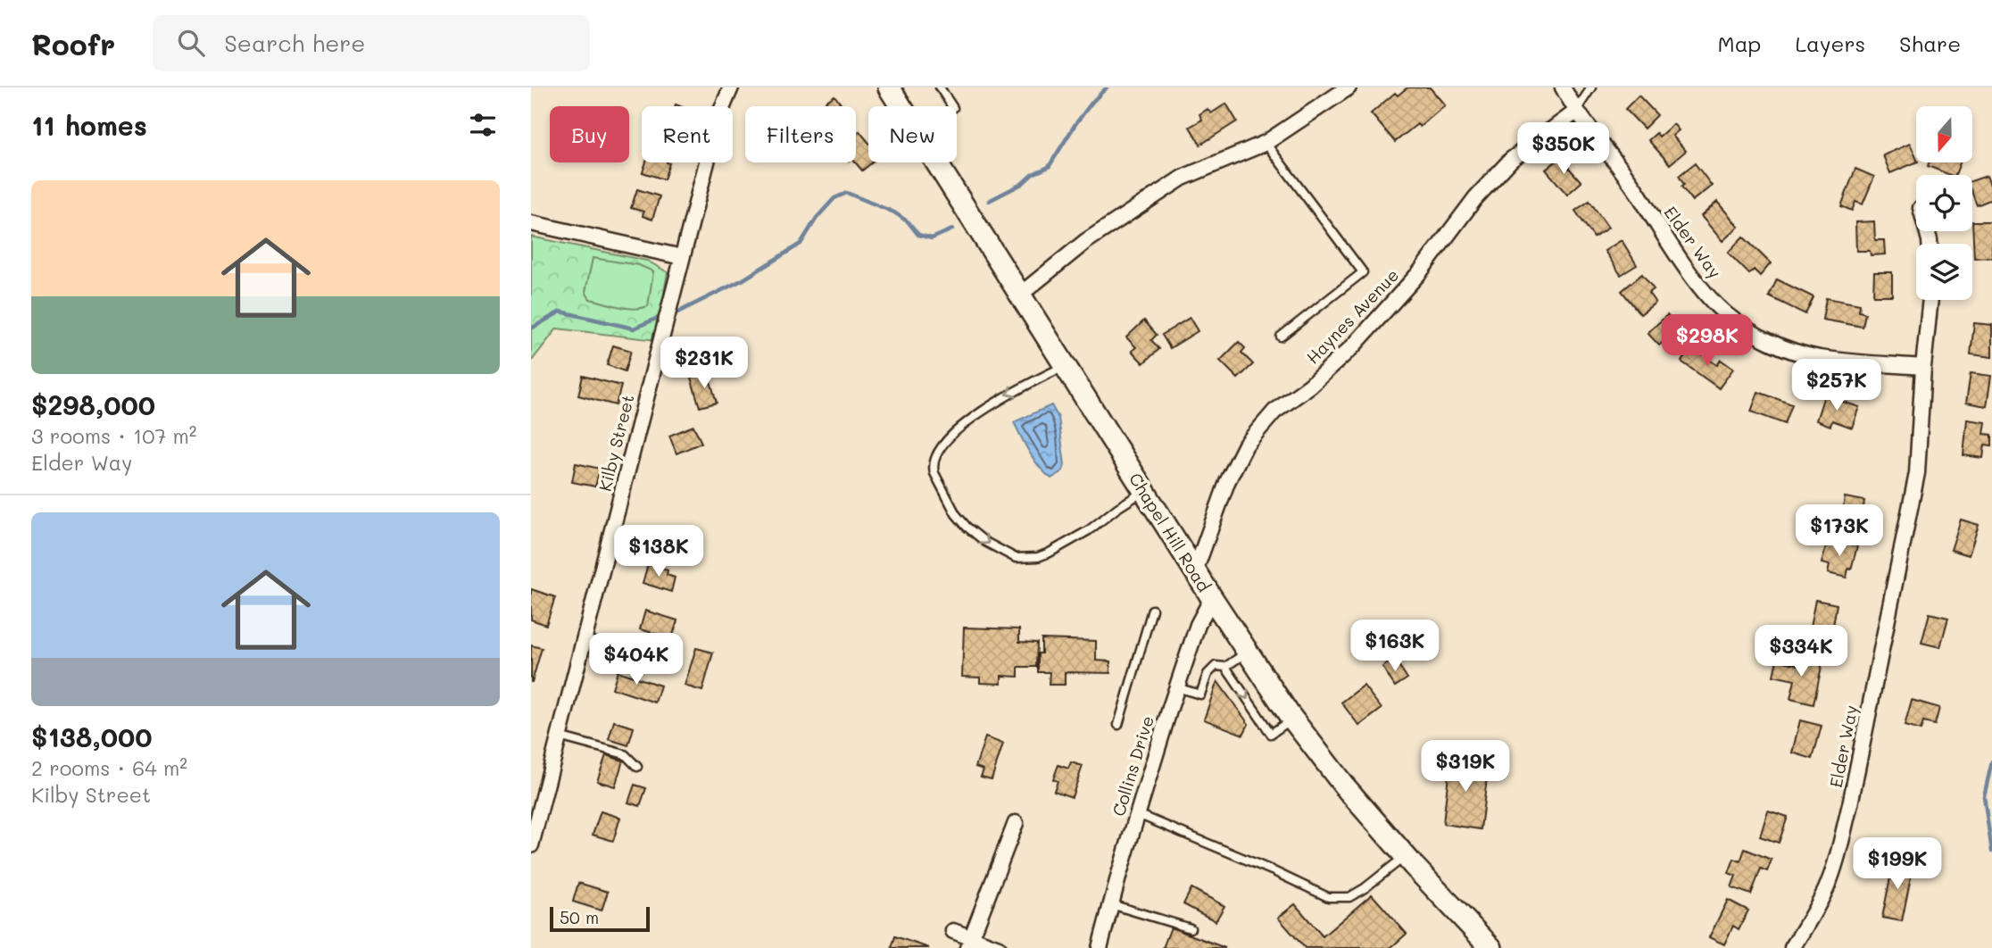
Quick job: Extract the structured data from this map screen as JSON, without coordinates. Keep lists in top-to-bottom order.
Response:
{
  "streets": {
    "main road": ["Chapel Hill Road"],
    "street": [
      "Elder Way",
      "Haynes Avenue",
      "Kilby Street",
      "Collins Drive"
    ]
  },
  "crossings": [
    ["Elder Way", "Haynes Avenue"],
    ["Haynes Avenue", "Chapel Hill Road"],
    ["Chapel Hill Road", "Collins Drive"]
  ],
  "scale_bar": "50 m",
  "north": "bottom",
  "page": {
    "header": "Roofr",
    "search": "Search here",
    "nav": ["Map", "Layers", "Share"],
    "heading": "11 homes",
    "chip": [
      "Buy",
      "Rent",
      "Filters",
      "New"
    ],
    "price": [
      "$350K",
      "$298K",
      "$231K",
      "$257K",
      "$173K",
      "$138K",
      "$163K",
      "$334K",
      "$404K",
      "$319K",
      "$199K"
    ],
    "list": [
      {
        "name": "$298,000",
        "note": "3 rooms · 107 m² · Elder Way"
      },
      {
        "name": "$138,000",
        "note": "2 rooms · 64 m² · Kilby Street"
      }
    ],
    "scale": "50 m"
  }
}
